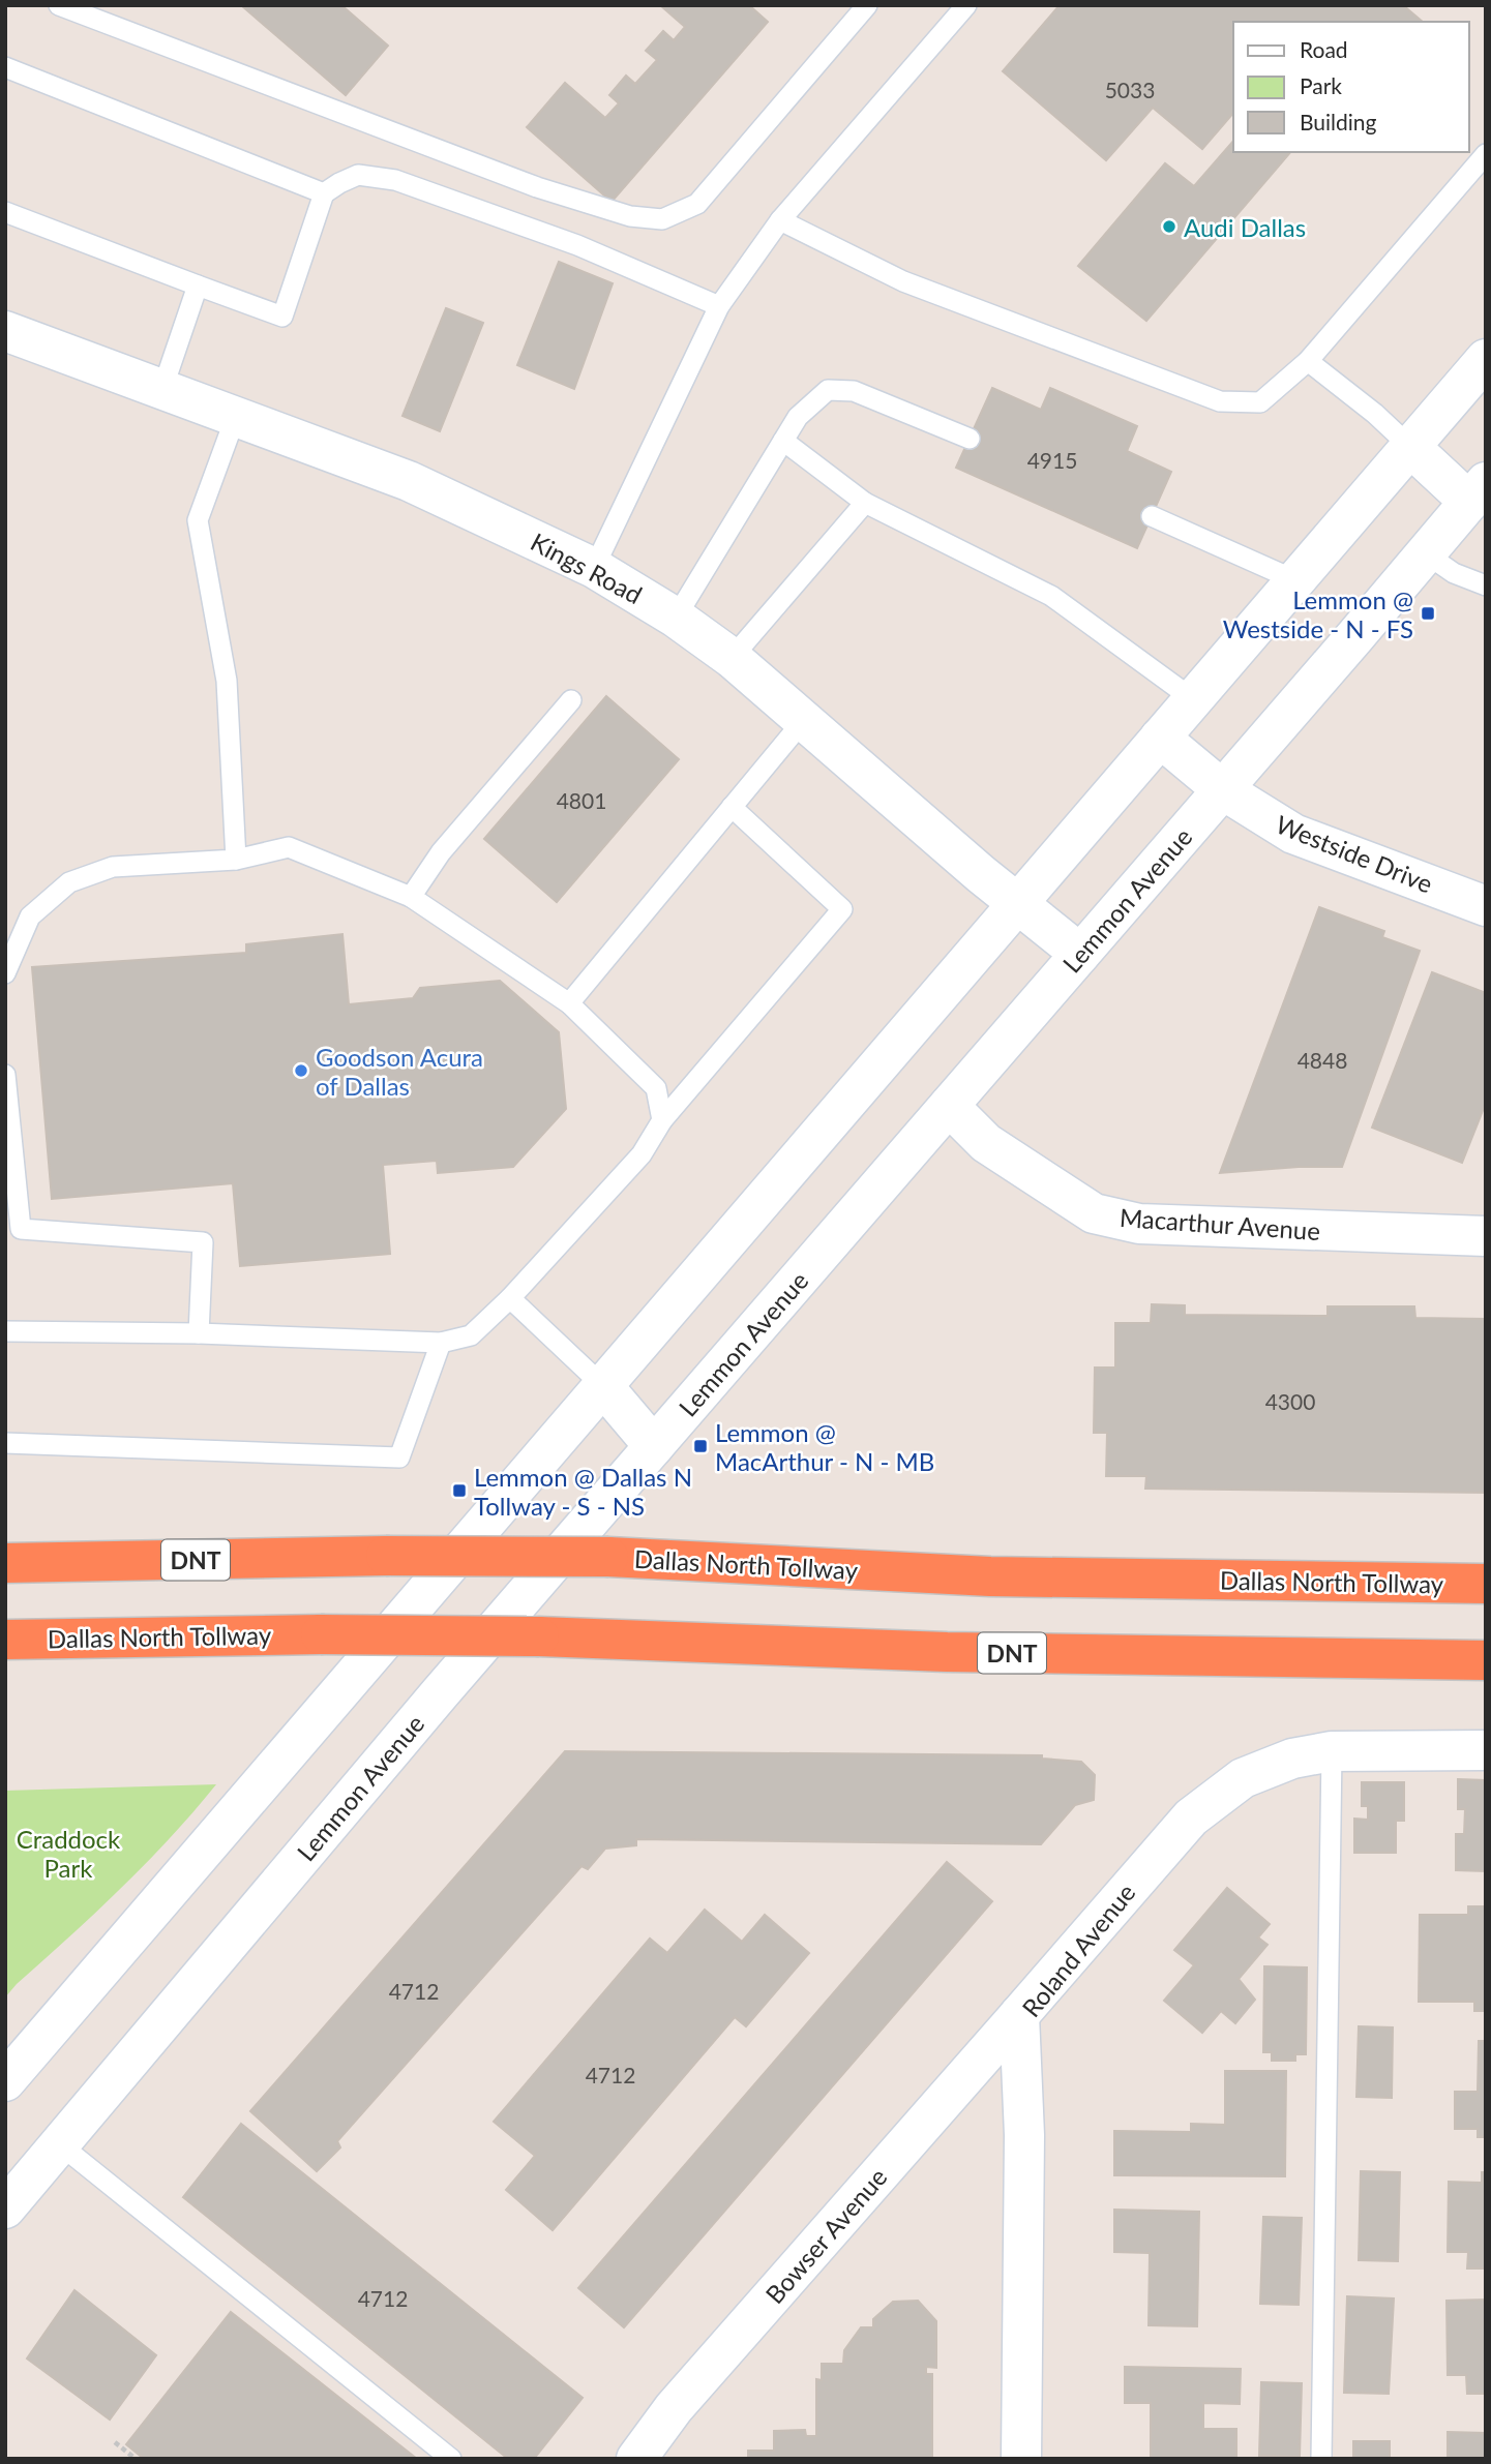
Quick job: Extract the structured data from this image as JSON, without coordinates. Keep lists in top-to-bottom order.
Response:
{
  "streets": {
    "highway": ["DNT", "Dallas North Tollway"],
    "main road": [
      "Kings Road",
      "Westside Drive",
      "Lemmon Avenue",
      "Macarthur Avenue",
      "Roland Avenue",
      "Bowser Avenue"
    ]
  },
  "crossings": [
    ["Kings Road", "Lemmon Avenue"],
    ["Westside Drive", "Lemmon Avenue"],
    ["Lemmon Avenue", "Macarthur Avenue"],
    ["Roland Avenue", "Bowser Avenue"]
  ],
  "parks": ["Craddock Park"],
  "places": {
    "other": ["Audi Dallas", "Goodson Acura of Dallas"],
    "transit": ["Lemmon @ Westside - N - FS", "Lemmon @ MacArthur - N - MB", "Lemmon @ Dallas N Tollway - S - NS"]
  },
  "house_numbers": [
    "5033",
    "4915",
    "4801",
    "4848",
    "4300",
    "4712",
    "4712",
    "4712"
  ],
  "legend": ["Road", "Park", "Building"]
}
